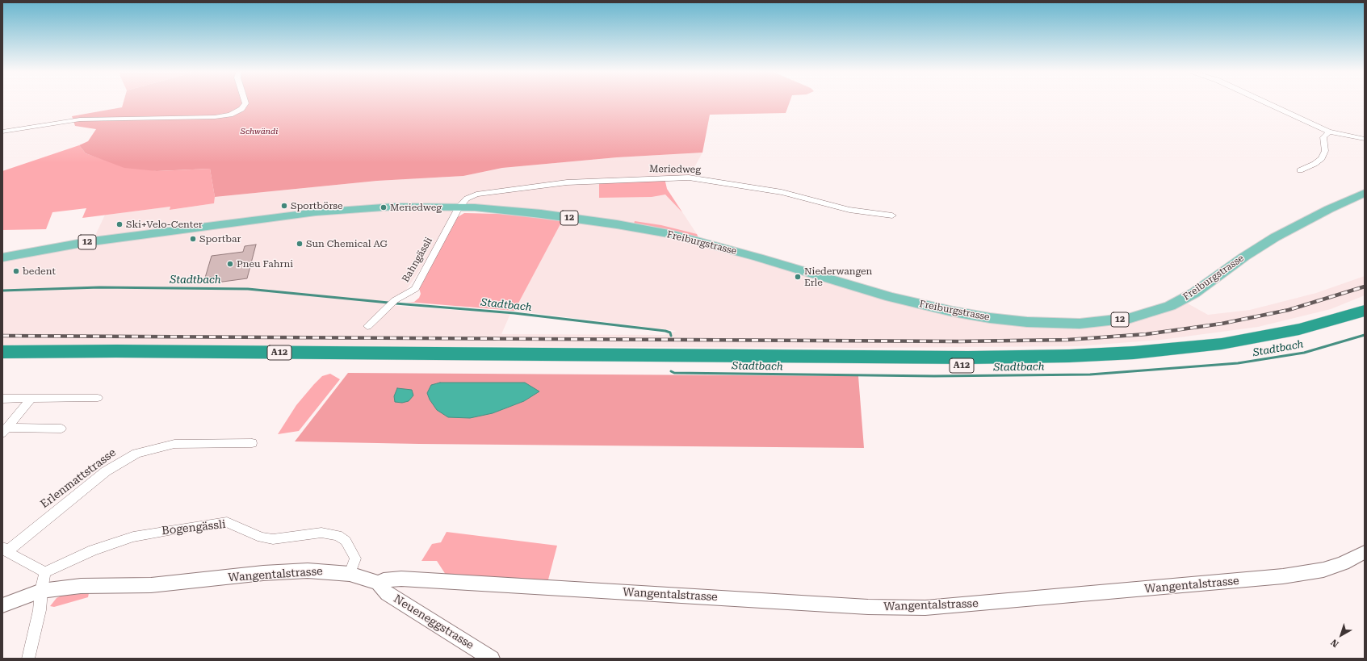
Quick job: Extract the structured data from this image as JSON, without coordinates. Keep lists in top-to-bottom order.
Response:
{
  "streets": {
    "highway": ["A12"],
    "main road": ["12", "Freiburgstrasse"],
    "street": [
      "Meriedweg",
      "Bahngässli",
      "Erlenmattstrasse",
      "Bogengässli",
      "Wangentalstrasse",
      "Neueneggstrasse"
    ]
  },
  "crossings": [
    ["Meriedweg", "Freiburgstrasse"],
    ["Meriedweg", "Bahngässli"],
    ["Freiburgstrasse", "Bahngässli"],
    ["Bogengässli", "Wangentalstrasse"],
    ["Wangentalstrasse", "Neueneggstrasse"]
  ],
  "water": ["Stadtbach"],
  "parks": ["Schwändi"],
  "places": [
    "Sportbörse",
    "Meriedweg",
    "Ski+Velo-Center",
    "Sportbar",
    "Sun Chemical AG",
    "Pneu Fahrni",
    "bedent",
    "Niederwangen Erle"
  ],
  "north": "bottom left"
}
